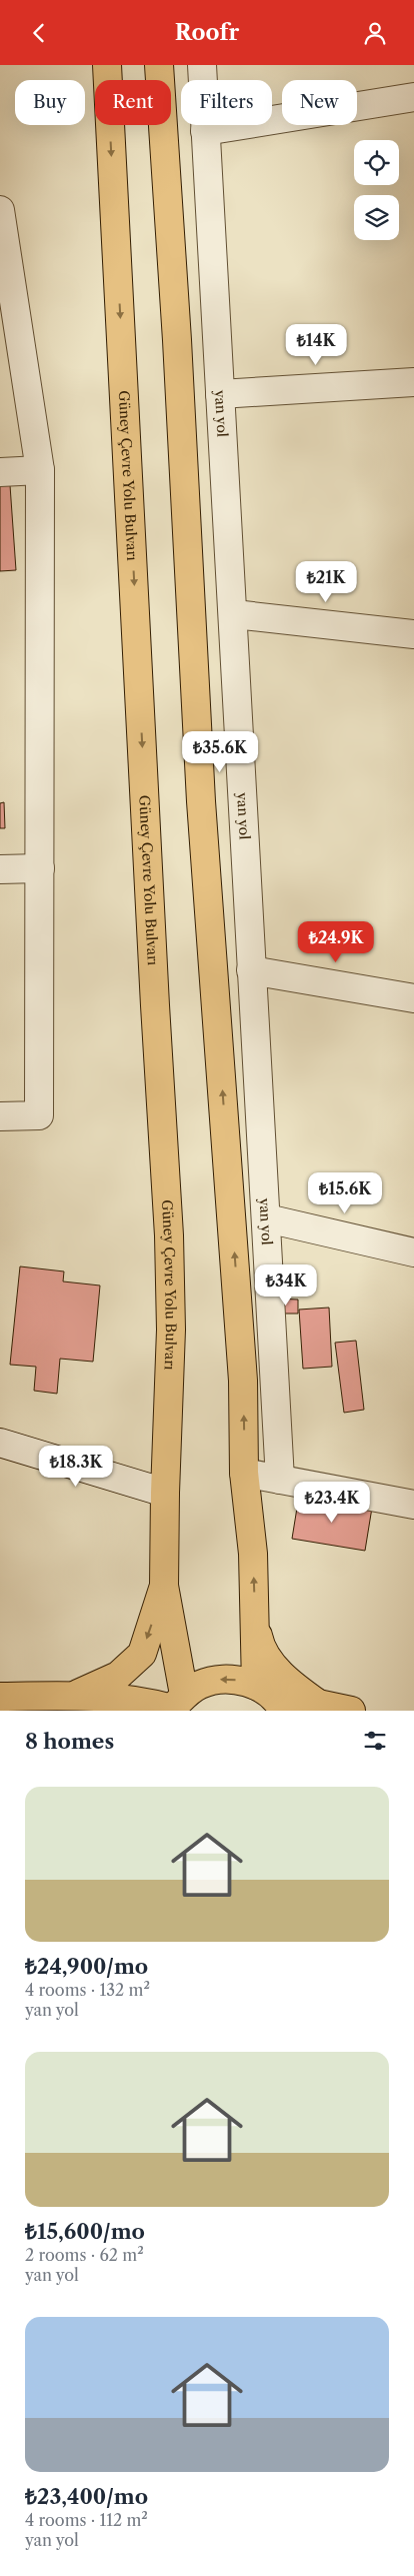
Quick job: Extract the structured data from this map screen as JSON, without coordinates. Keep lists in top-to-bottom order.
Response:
{
  "streets": {
    "main road": ["Güney Çevre Yolu Bulvarı"],
    "street": ["yan yol"]
  },
  "page": {
    "header": "Roofr",
    "chip": [
      "Buy",
      "Rent",
      "Filters",
      "New"
    ],
    "price": [
      "₺14K",
      "₺21K",
      "₺35.6K",
      "₺24.9K",
      "₺15.6K",
      "₺34K",
      "₺18.3K",
      "₺23.4K"
    ],
    "heading": "8 homes",
    "list": [
      {
        "name": "₺24,900/mo",
        "note": "4 rooms · 132 m² · yan yol"
      },
      {
        "name": "₺15,600/mo",
        "note": "2 rooms · 62 m² · yan yol"
      },
      {
        "name": "₺23,400/mo",
        "note": "4 rooms · 112 m² · yan yol"
      }
    ]
  }
}
